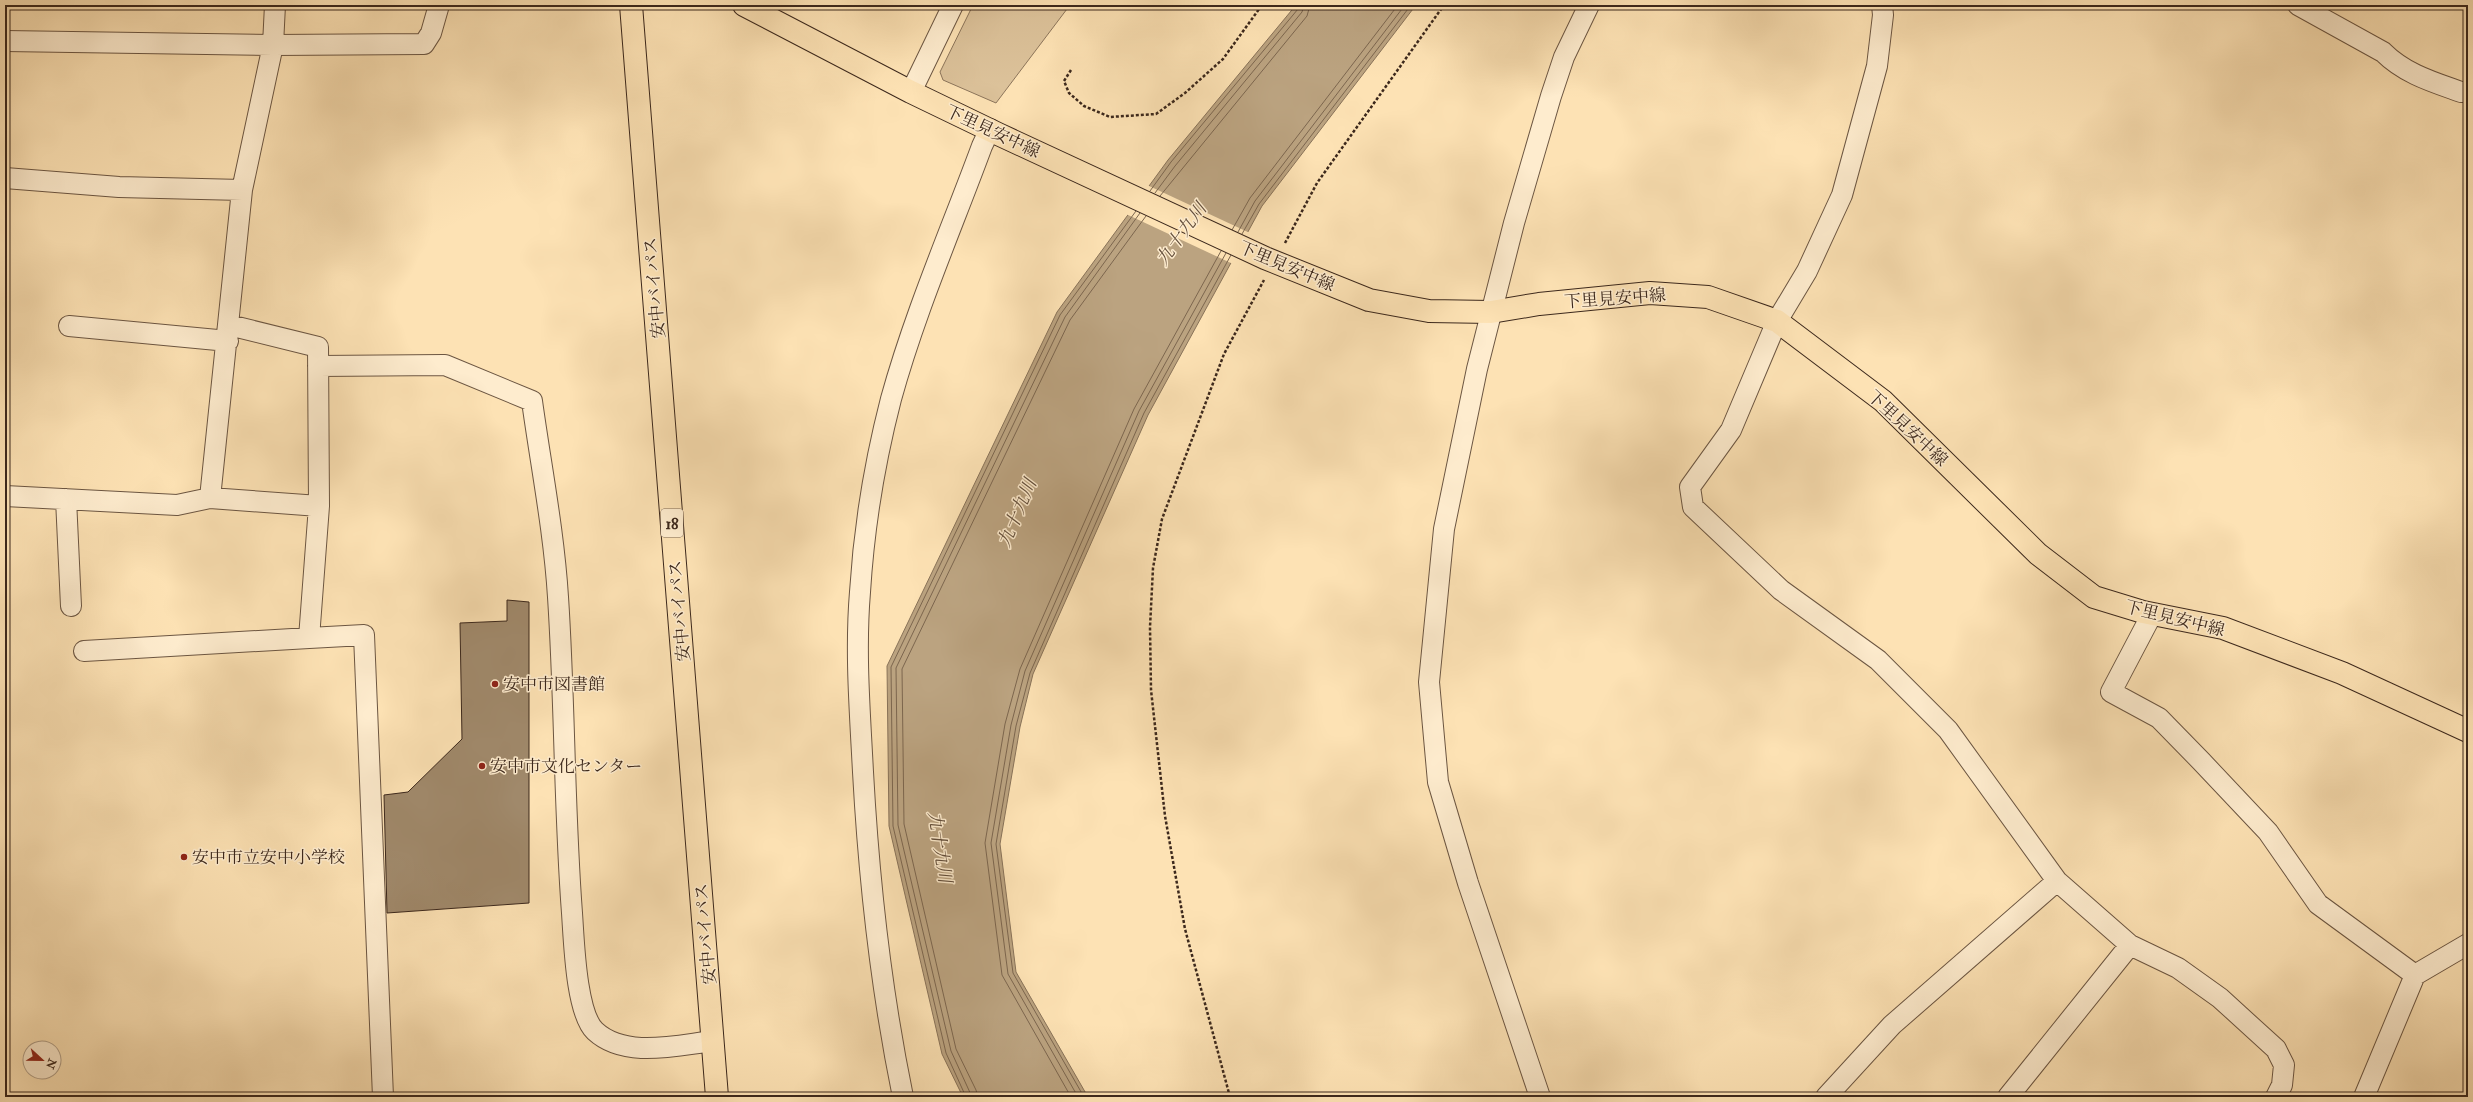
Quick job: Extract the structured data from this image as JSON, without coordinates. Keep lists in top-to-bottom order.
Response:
{
  "streets": {
    "main road": ["下里見安中線", "安中バイパス", "18"]
  },
  "water": ["九十九川"],
  "places": ["安中市図書館", "安中市文化センター", "安中市立安中小学校"],
  "north": "right"
}
